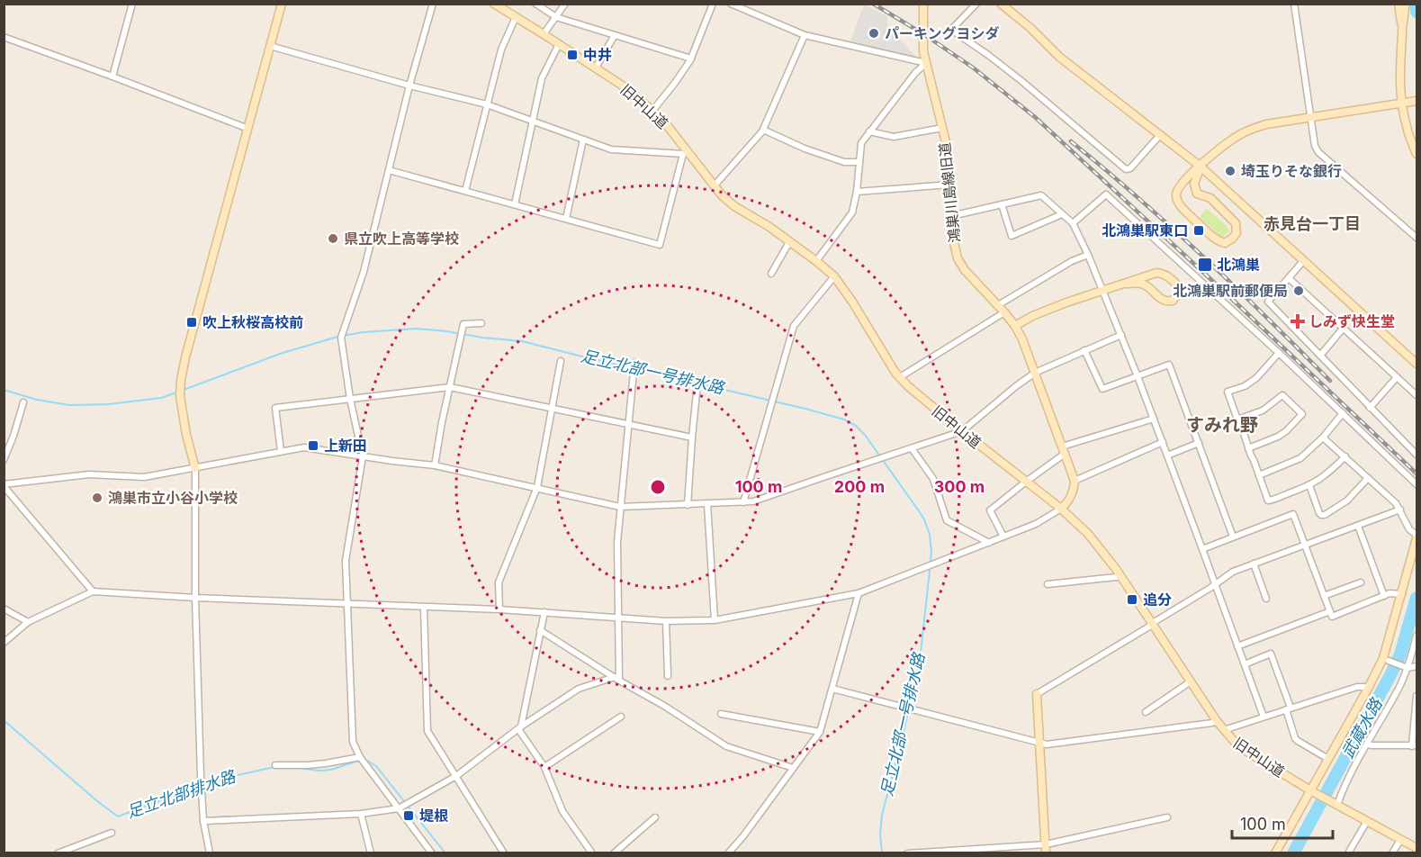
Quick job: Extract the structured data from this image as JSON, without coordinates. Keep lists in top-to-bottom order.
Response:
{
  "streets": {
    "street": ["旧中山道", "鴻巣川島線旧道"]
  },
  "districts": ["赤見台一丁目", "すみれ野"],
  "water": ["足立北部一号排水路", "武蔵水路", "足立北部排水路"],
  "places": {
    "other": [
      "パーキングヨシダ",
      "埼玉りそな銀行",
      "県立吹上高等学校",
      "北鴻巣駅前郵便局",
      "鴻巣市立小谷小学校"
    ],
    "transit": [
      "中井",
      "北鴻巣駅東口",
      "北鴻巣",
      "吹上秋桜高校前",
      "上新田",
      "追分",
      "堤根"
    ],
    "health": ["しみず快生堂"]
  },
  "scale_bar": "100 m",
  "rings": ["100 m", "200 m", "300 m"]
}
